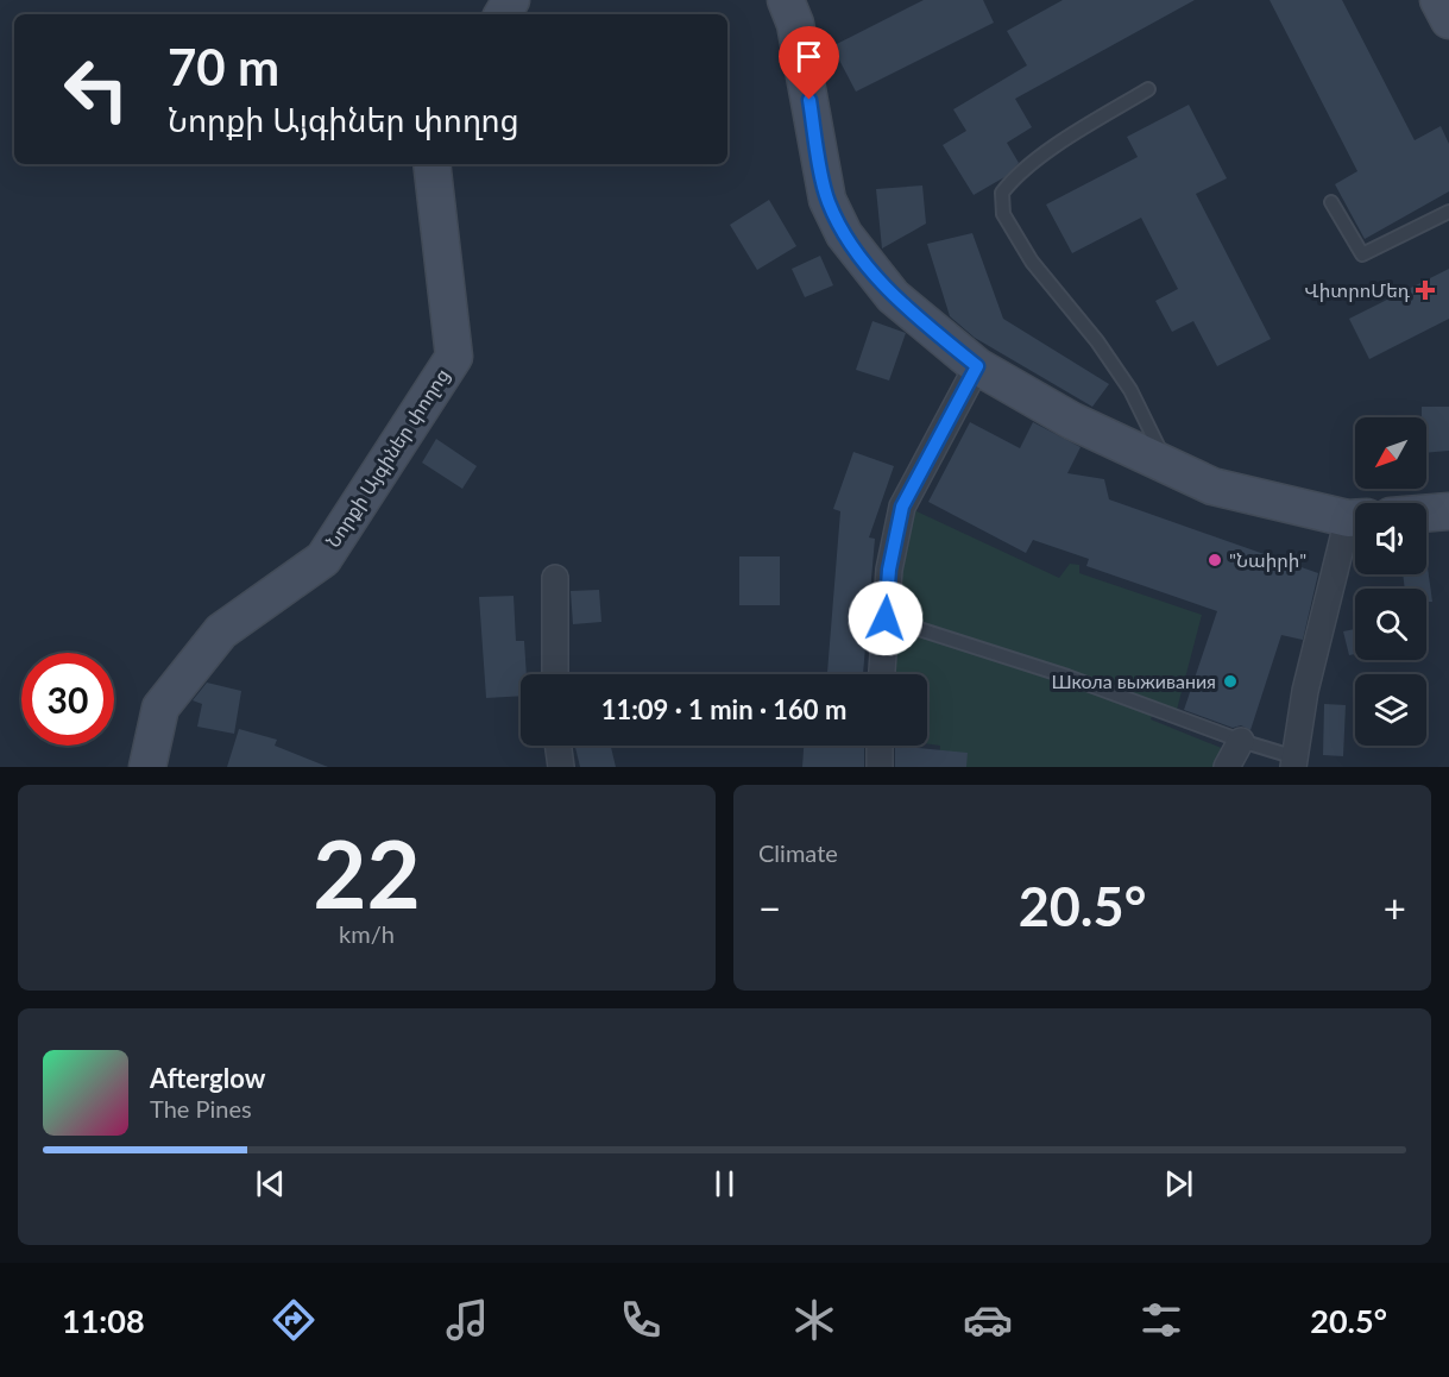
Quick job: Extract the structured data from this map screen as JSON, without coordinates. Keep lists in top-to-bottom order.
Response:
{
  "streets": {
    "street": ["Նորքի Այգիներ փողոց"]
  },
  "places": {
    "health": ["ՎիտրոՄեդ"],
    "other": ["\"Նաիրի\"", "Школа выживания"]
  },
  "north": "bottom left",
  "page": {
    "turn": ["70 m", "Նորքի Այգիներ փողոց"],
    "limit": "30",
    "trip": "11:09 · 1 min · 160 m",
    "tile": [
      ["22", "km/h"],
      "Climate"
    ],
    "heat": ["−", "20.5°", "+"],
    "song": ["Afterglow", "The Pines"],
    "tabs": ["11:08", "20.5°"]
  }
}
